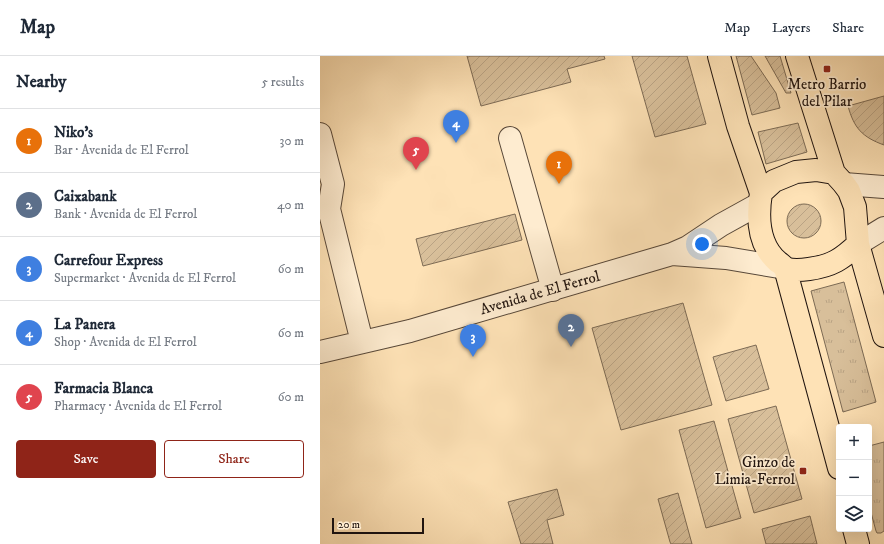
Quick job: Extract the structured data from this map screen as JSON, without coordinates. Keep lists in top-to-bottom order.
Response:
{
  "streets": {
    "street": ["Avenida de El Ferrol"]
  },
  "places": {
    "transit": ["Metro Barrio del Pilar", "Ginzo de Limia-Ferrol"]
  },
  "scale_bar": "20 m",
  "page": {
    "header": "Map",
    "nav": ["Map", "Layers", "Share"],
    "heading": ["Nearby", "5 results"],
    "list": [
      {
        "mark": "1",
        "name": "Niko's",
        "note": "Bar · Avenida de El Ferrol",
        "value": "30 m"
      },
      {
        "mark": "2",
        "name": "Caixabank",
        "note": "Bank · Avenida de El Ferrol",
        "value": "40 m"
      },
      {
        "mark": "3",
        "name": "Carrefour Express",
        "note": "Supermarket · Avenida de El Ferrol",
        "value": "60 m"
      },
      {
        "mark": "4",
        "name": "La Panera",
        "note": "Shop · Avenida de El Ferrol",
        "value": "60 m"
      },
      {
        "mark": "5",
        "name": "Farmacia Blanca",
        "note": "Pharmacy · Avenida de El Ferrol",
        "value": "60 m"
      }
    ],
    "pins": [
      "4",
      "5",
      "1",
      "2",
      "3"
    ],
    "map_buttons": ["+", "−"],
    "buttons": ["Save", "Share"],
    "scale": "20 m"
  }
}
